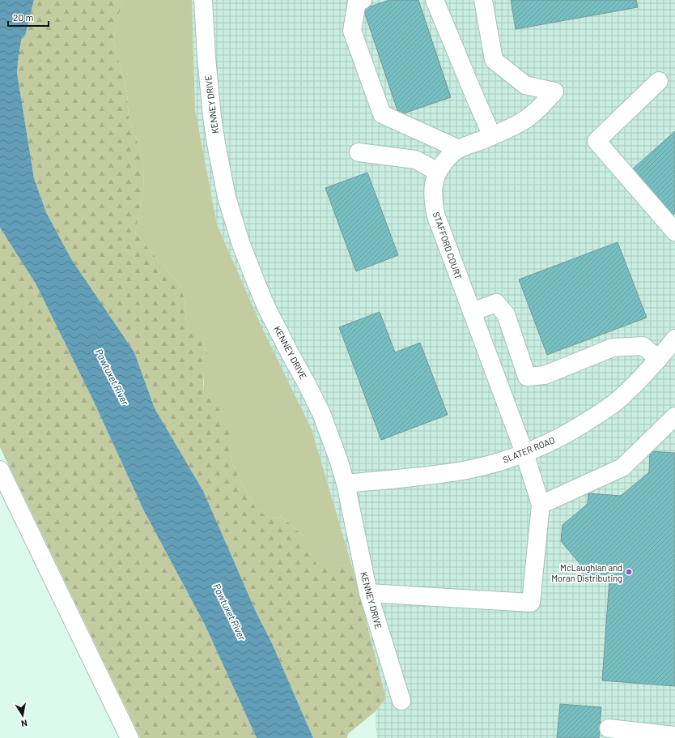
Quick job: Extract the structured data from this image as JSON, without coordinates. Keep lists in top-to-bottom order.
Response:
{
  "streets": {
    "main road": ["KENNEY DRIVE", "STAFFORD COURT", "SLATER ROAD"]
  },
  "crossings": [
    ["KENNEY DRIVE", "SLATER ROAD"],
    ["STAFFORD COURT", "SLATER ROAD"]
  ],
  "water": ["Pawtuxet River"],
  "places": ["McLaughlan and Moran Distributing"],
  "scale_bar": "20 m",
  "north": "bottom"
}
